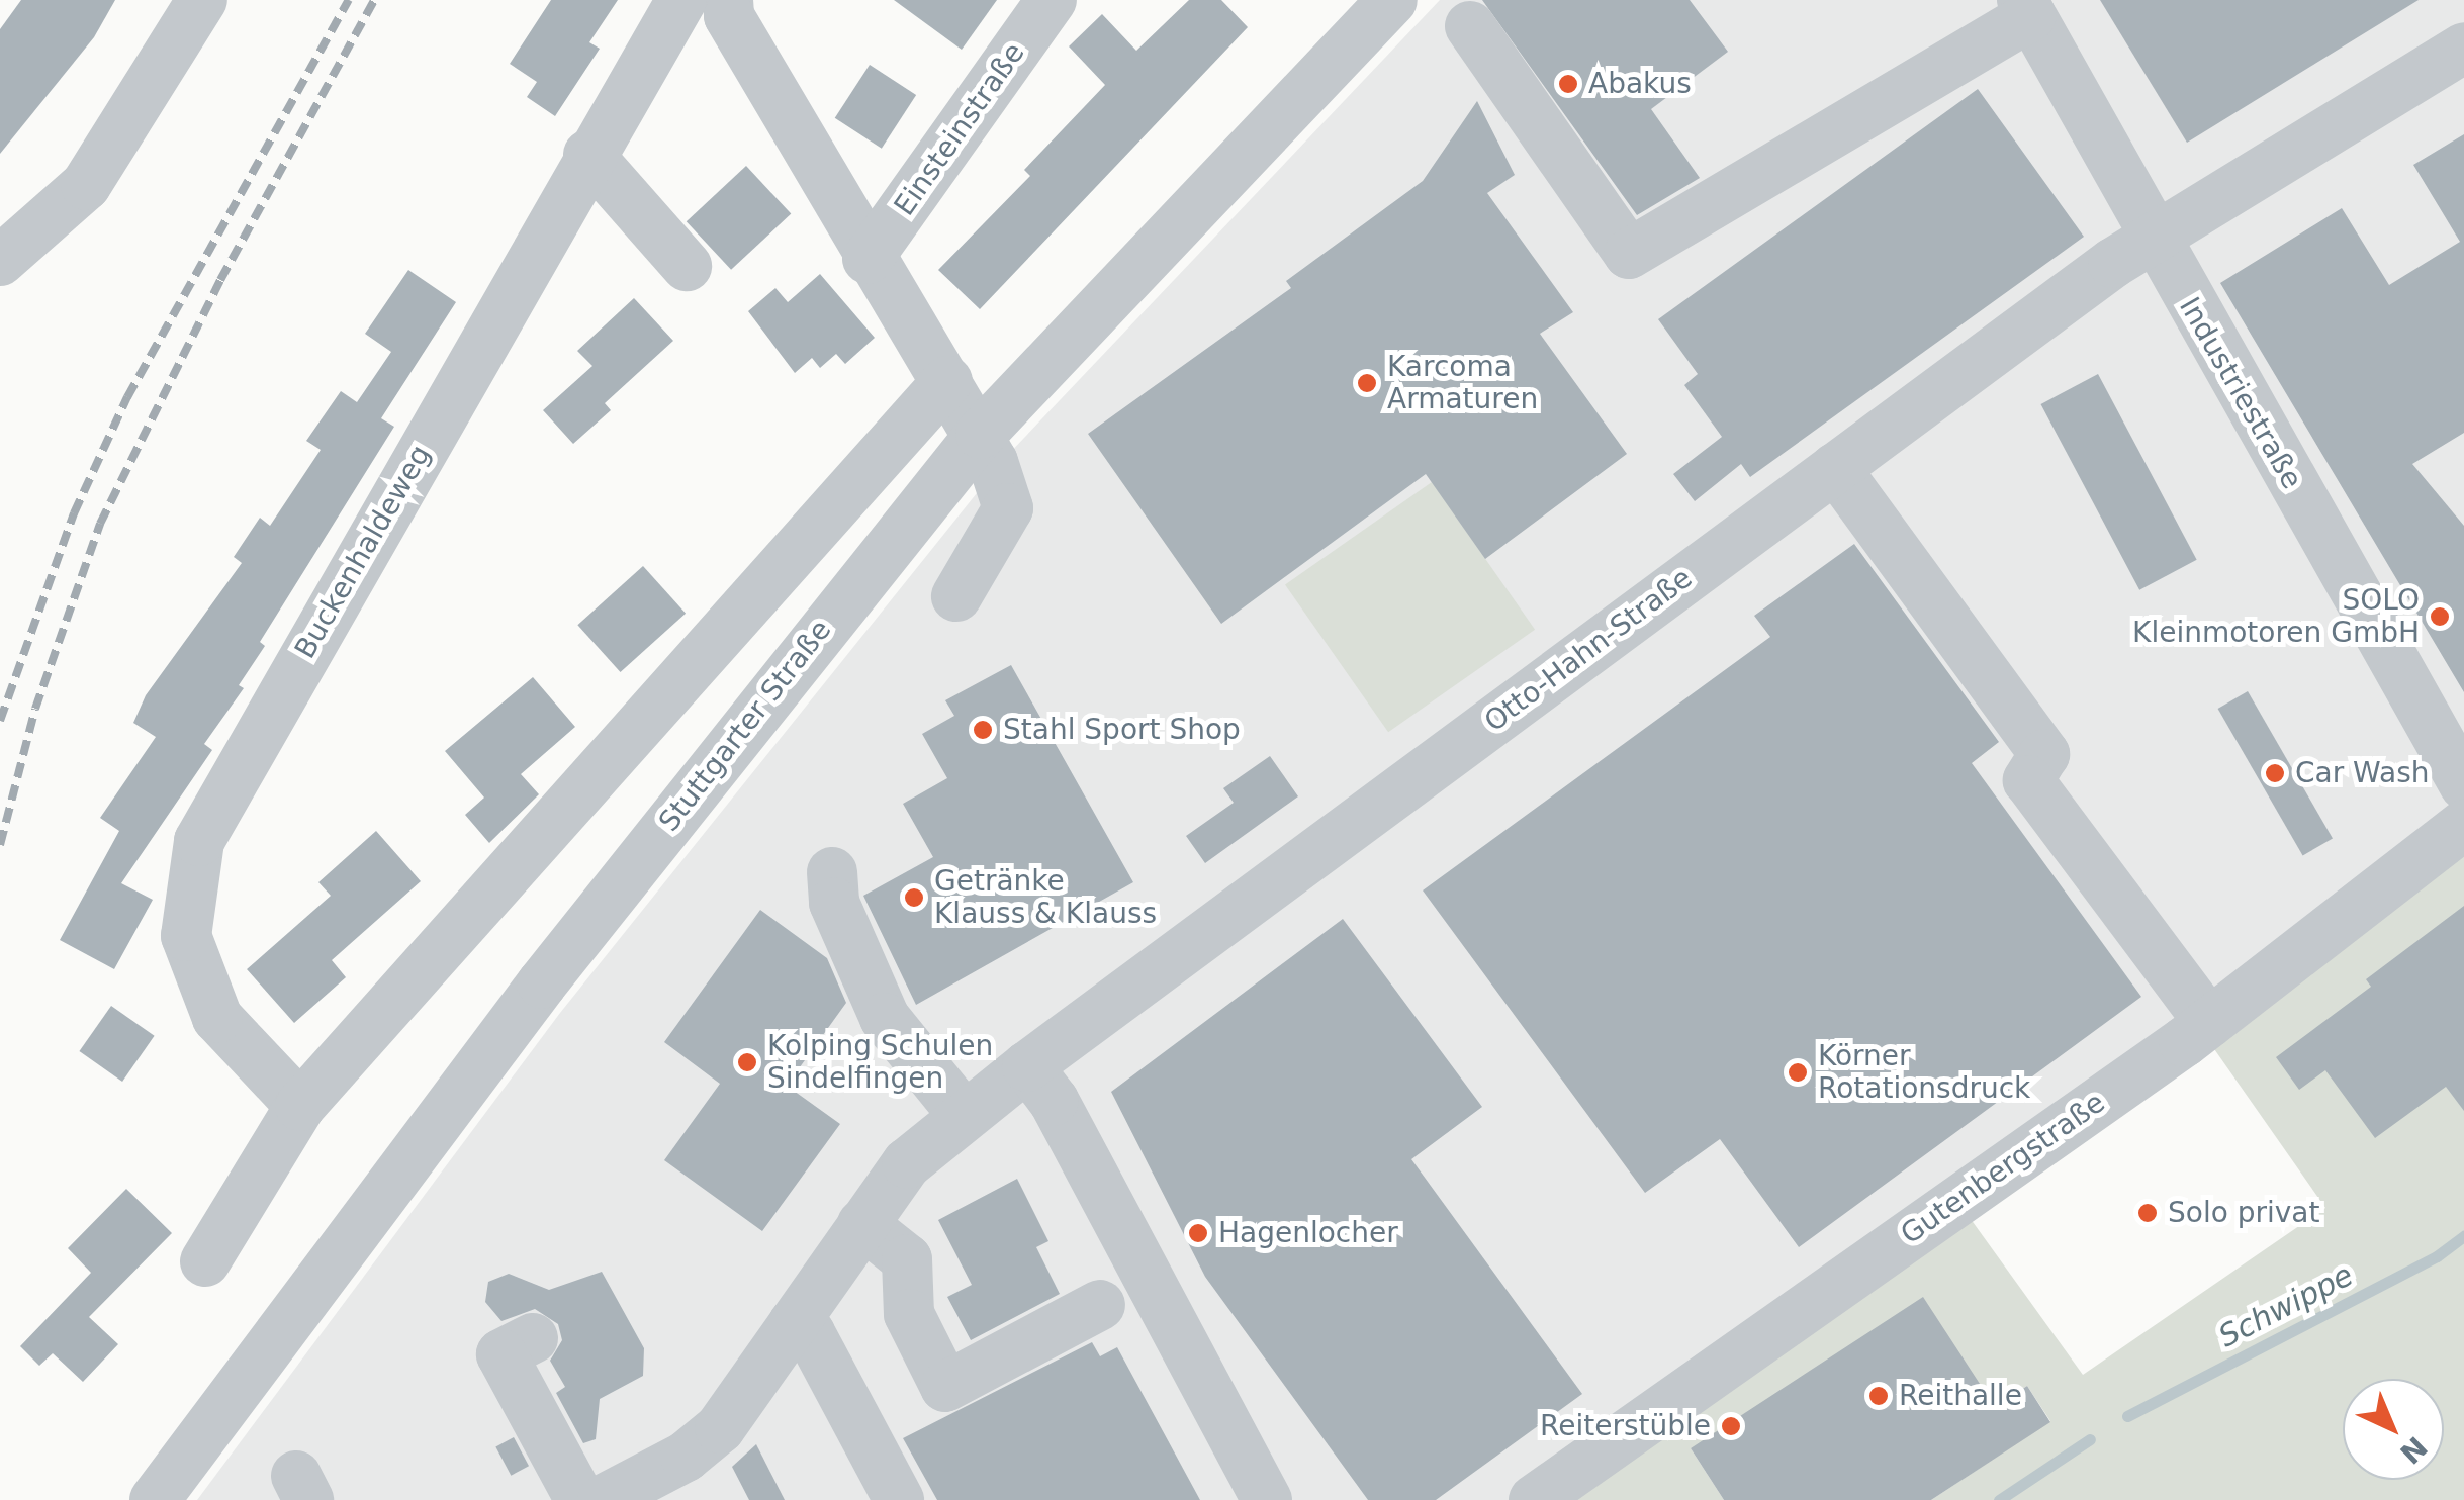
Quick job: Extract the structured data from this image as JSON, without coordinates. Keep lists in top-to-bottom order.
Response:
{
  "streets": {
    "street": [
      "Einsteinstraße",
      "Industriestraße",
      "Buckenhaldeweg",
      "Otto-Hahn-Straße",
      "Stuttgarter Straße",
      "Gutenbergstraße"
    ]
  },
  "crossings": [
    ["Industriestraße", "Otto-Hahn-Straße"]
  ],
  "water": ["Schwippe"],
  "places": [
    "Abakus",
    "Karcoma Armaturen",
    "SOLO Kleinmotoren GmbH",
    "Stahl Sport Shop",
    "Car Wash",
    "Getränke Klauss & Klauss",
    "Kolping Schulen Sindelfingen",
    "Körner Rotationsdruck",
    "Solo privat",
    "Hagenlocher",
    "Reithalle",
    "Reiterstüble"
  ],
  "north": "bottom right"
}
